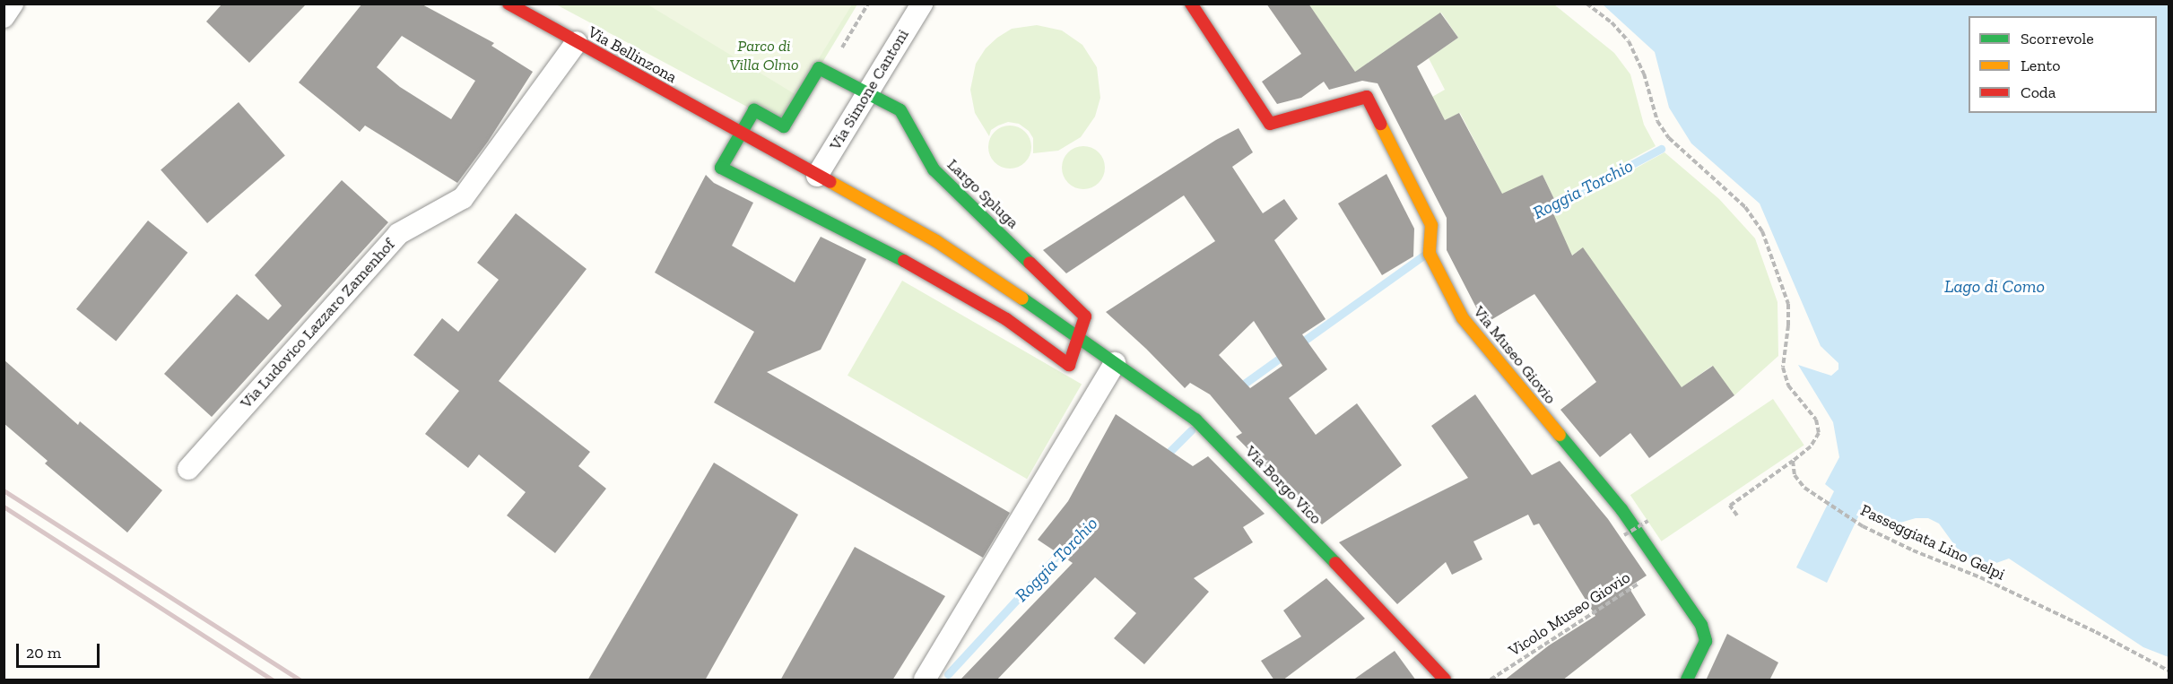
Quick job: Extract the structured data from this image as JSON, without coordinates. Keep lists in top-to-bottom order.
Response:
{
  "streets": {
    "street": [
      "Via Bellinzona",
      "Via Simone Cantoni",
      "Largo Spluga",
      "Via Ludovico Lazzaro Zamenhof",
      "Via Museo Giovio",
      "Via Borgo Vico"
    ],
    "path": ["Passeggiata Lino Gelpi", "Vicolo Museo Giovio"]
  },
  "crossings": [
    ["Via Bellinzona", "Largo Spluga"],
    ["Via Bellinzona", "Via Ludovico Lazzaro Zamenhof"],
    ["Via Simone Cantoni", "Largo Spluga"],
    ["Largo Spluga", "Via Borgo Vico"],
    ["Via Museo Giovio", "Vicolo Museo Giovio"]
  ],
  "water": ["Roggia Torchio", "Lago di Como"],
  "parks": ["Parco di Villa Olmo"],
  "legend": ["Scorrevole", "Lento", "Coda"],
  "scale_bar": "20 m"
}
